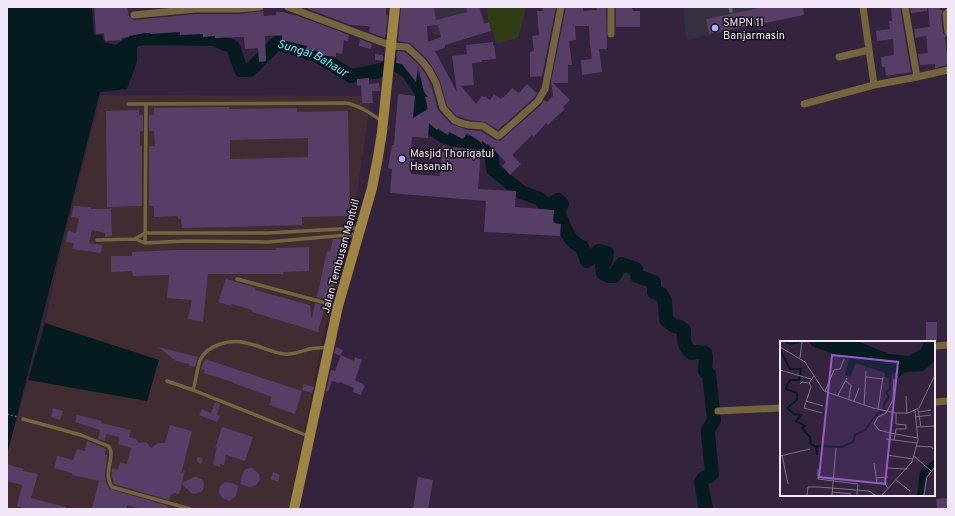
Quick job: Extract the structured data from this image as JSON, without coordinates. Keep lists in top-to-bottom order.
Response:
{
  "streets": {
    "street": ["Jalan Tembusan Mantuil"]
  },
  "water": ["Sungai Bahaur"],
  "places": ["SMPN 11 Banjarmasin", "Masjid Thoriqatul Hasanah"]
}
